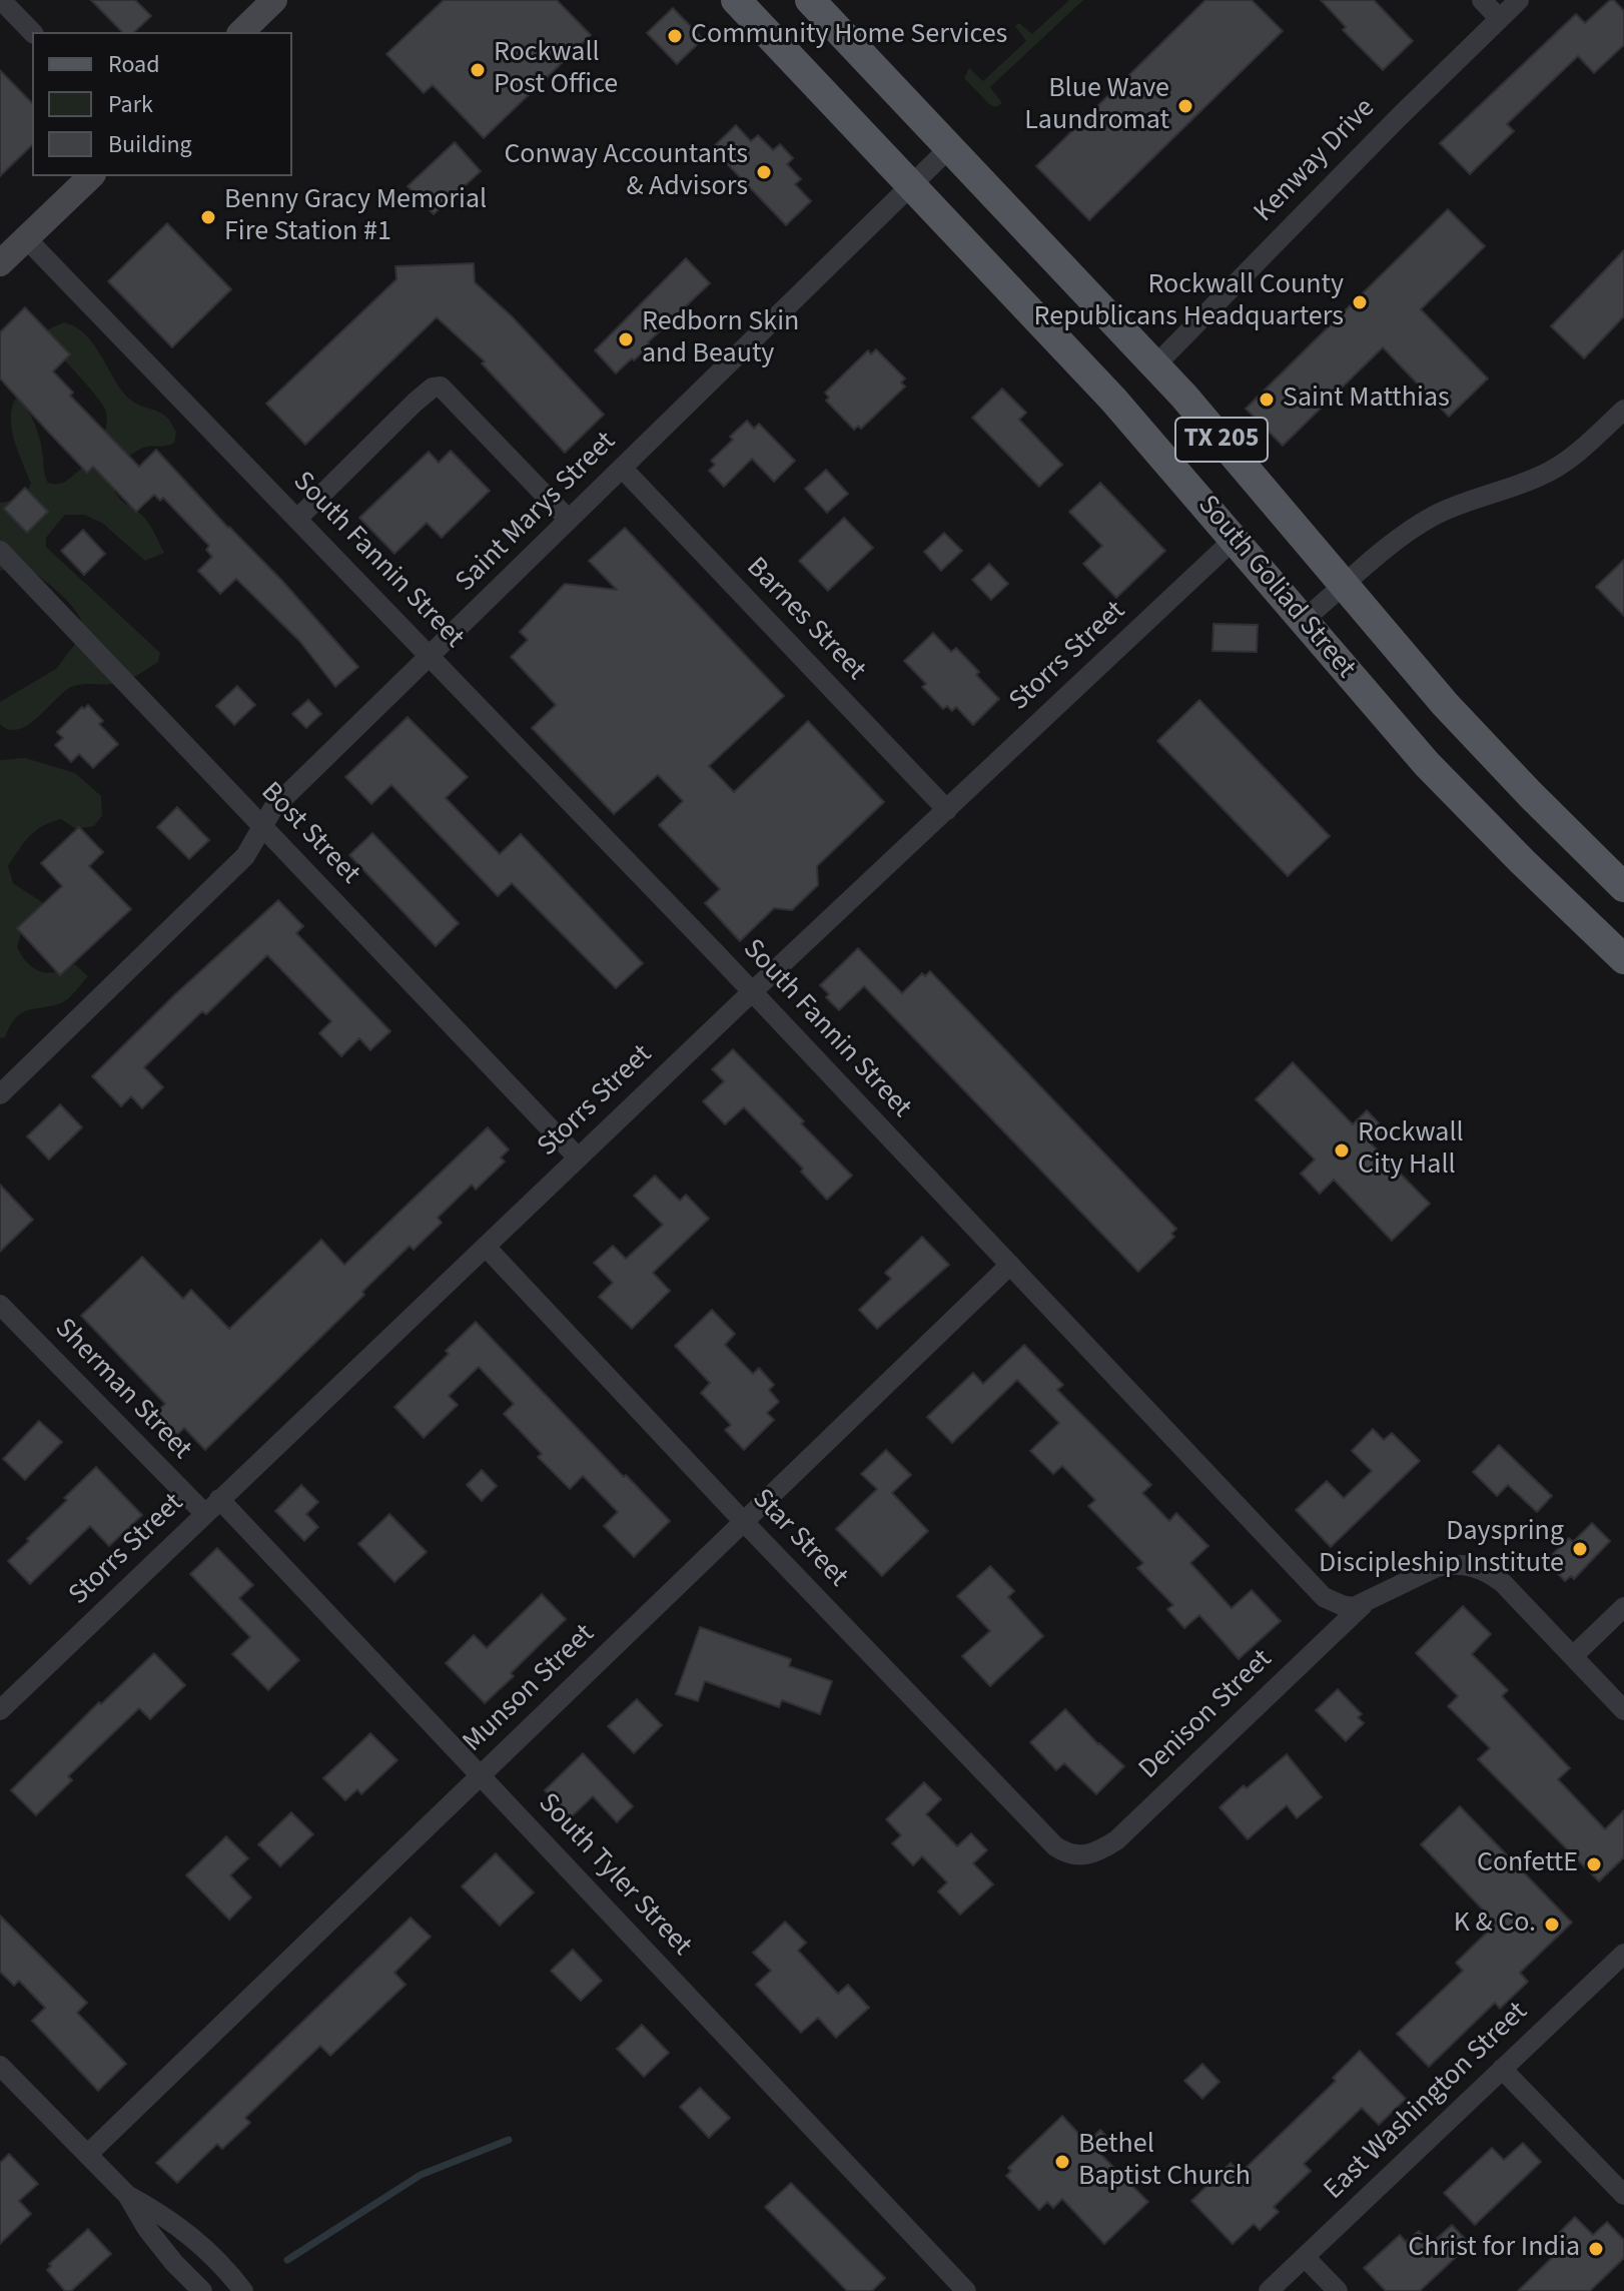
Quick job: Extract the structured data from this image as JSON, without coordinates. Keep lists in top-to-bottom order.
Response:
{
  "streets": {
    "main road": ["TX 205", "South Goliad Street"],
    "street": [
      "Kenway Drive",
      "Saint Marys Street",
      "South Fannin Street",
      "Barnes Street",
      "Storrs Street",
      "Bost Street",
      "Sherman Street",
      "Star Street",
      "Munson Street",
      "Denison Street",
      "South Tyler Street",
      "East Washington Street"
    ]
  },
  "crossings": [
    ["Kenway Drive", "South Goliad Street"],
    ["Saint Marys Street", "South Fannin Street"],
    ["Saint Marys Street", "South Goliad Street"],
    ["Saint Marys Street", "Barnes Street"],
    ["Saint Marys Street", "Bost Street"],
    ["South Fannin Street", "Storrs Street"],
    ["South Fannin Street", "Munson Street"],
    ["South Fannin Street", "Denison Street"],
    ["South Goliad Street", "Storrs Street"],
    ["Barnes Street", "Storrs Street"],
    ["Storrs Street", "Bost Street"],
    ["Storrs Street", "Sherman Street"],
    ["Storrs Street", "Star Street"],
    ["Storrs Street", "South Tyler Street"],
    ["Sherman Street", "South Tyler Street"],
    ["Star Street", "Munson Street"],
    ["Star Street", "Denison Street"],
    ["Munson Street", "South Tyler Street"]
  ],
  "places": [
    "Community Home Services",
    "Rockwall Post Office",
    "Blue Wave Laundromat",
    "Conway Accountants & Advisors",
    "Benny Gracy Memorial Fire Station #1",
    "Rockwall County Republicans Headquarters",
    "Redborn Skin and Beauty",
    "Saint Matthias",
    "Rockwall City Hall",
    "Dayspring Discipleship Institute",
    "ConfettE",
    "K & Co.",
    "Bethel Baptist Church",
    "Christ for India"
  ],
  "legend": ["Road", "Park", "Building"]
}
